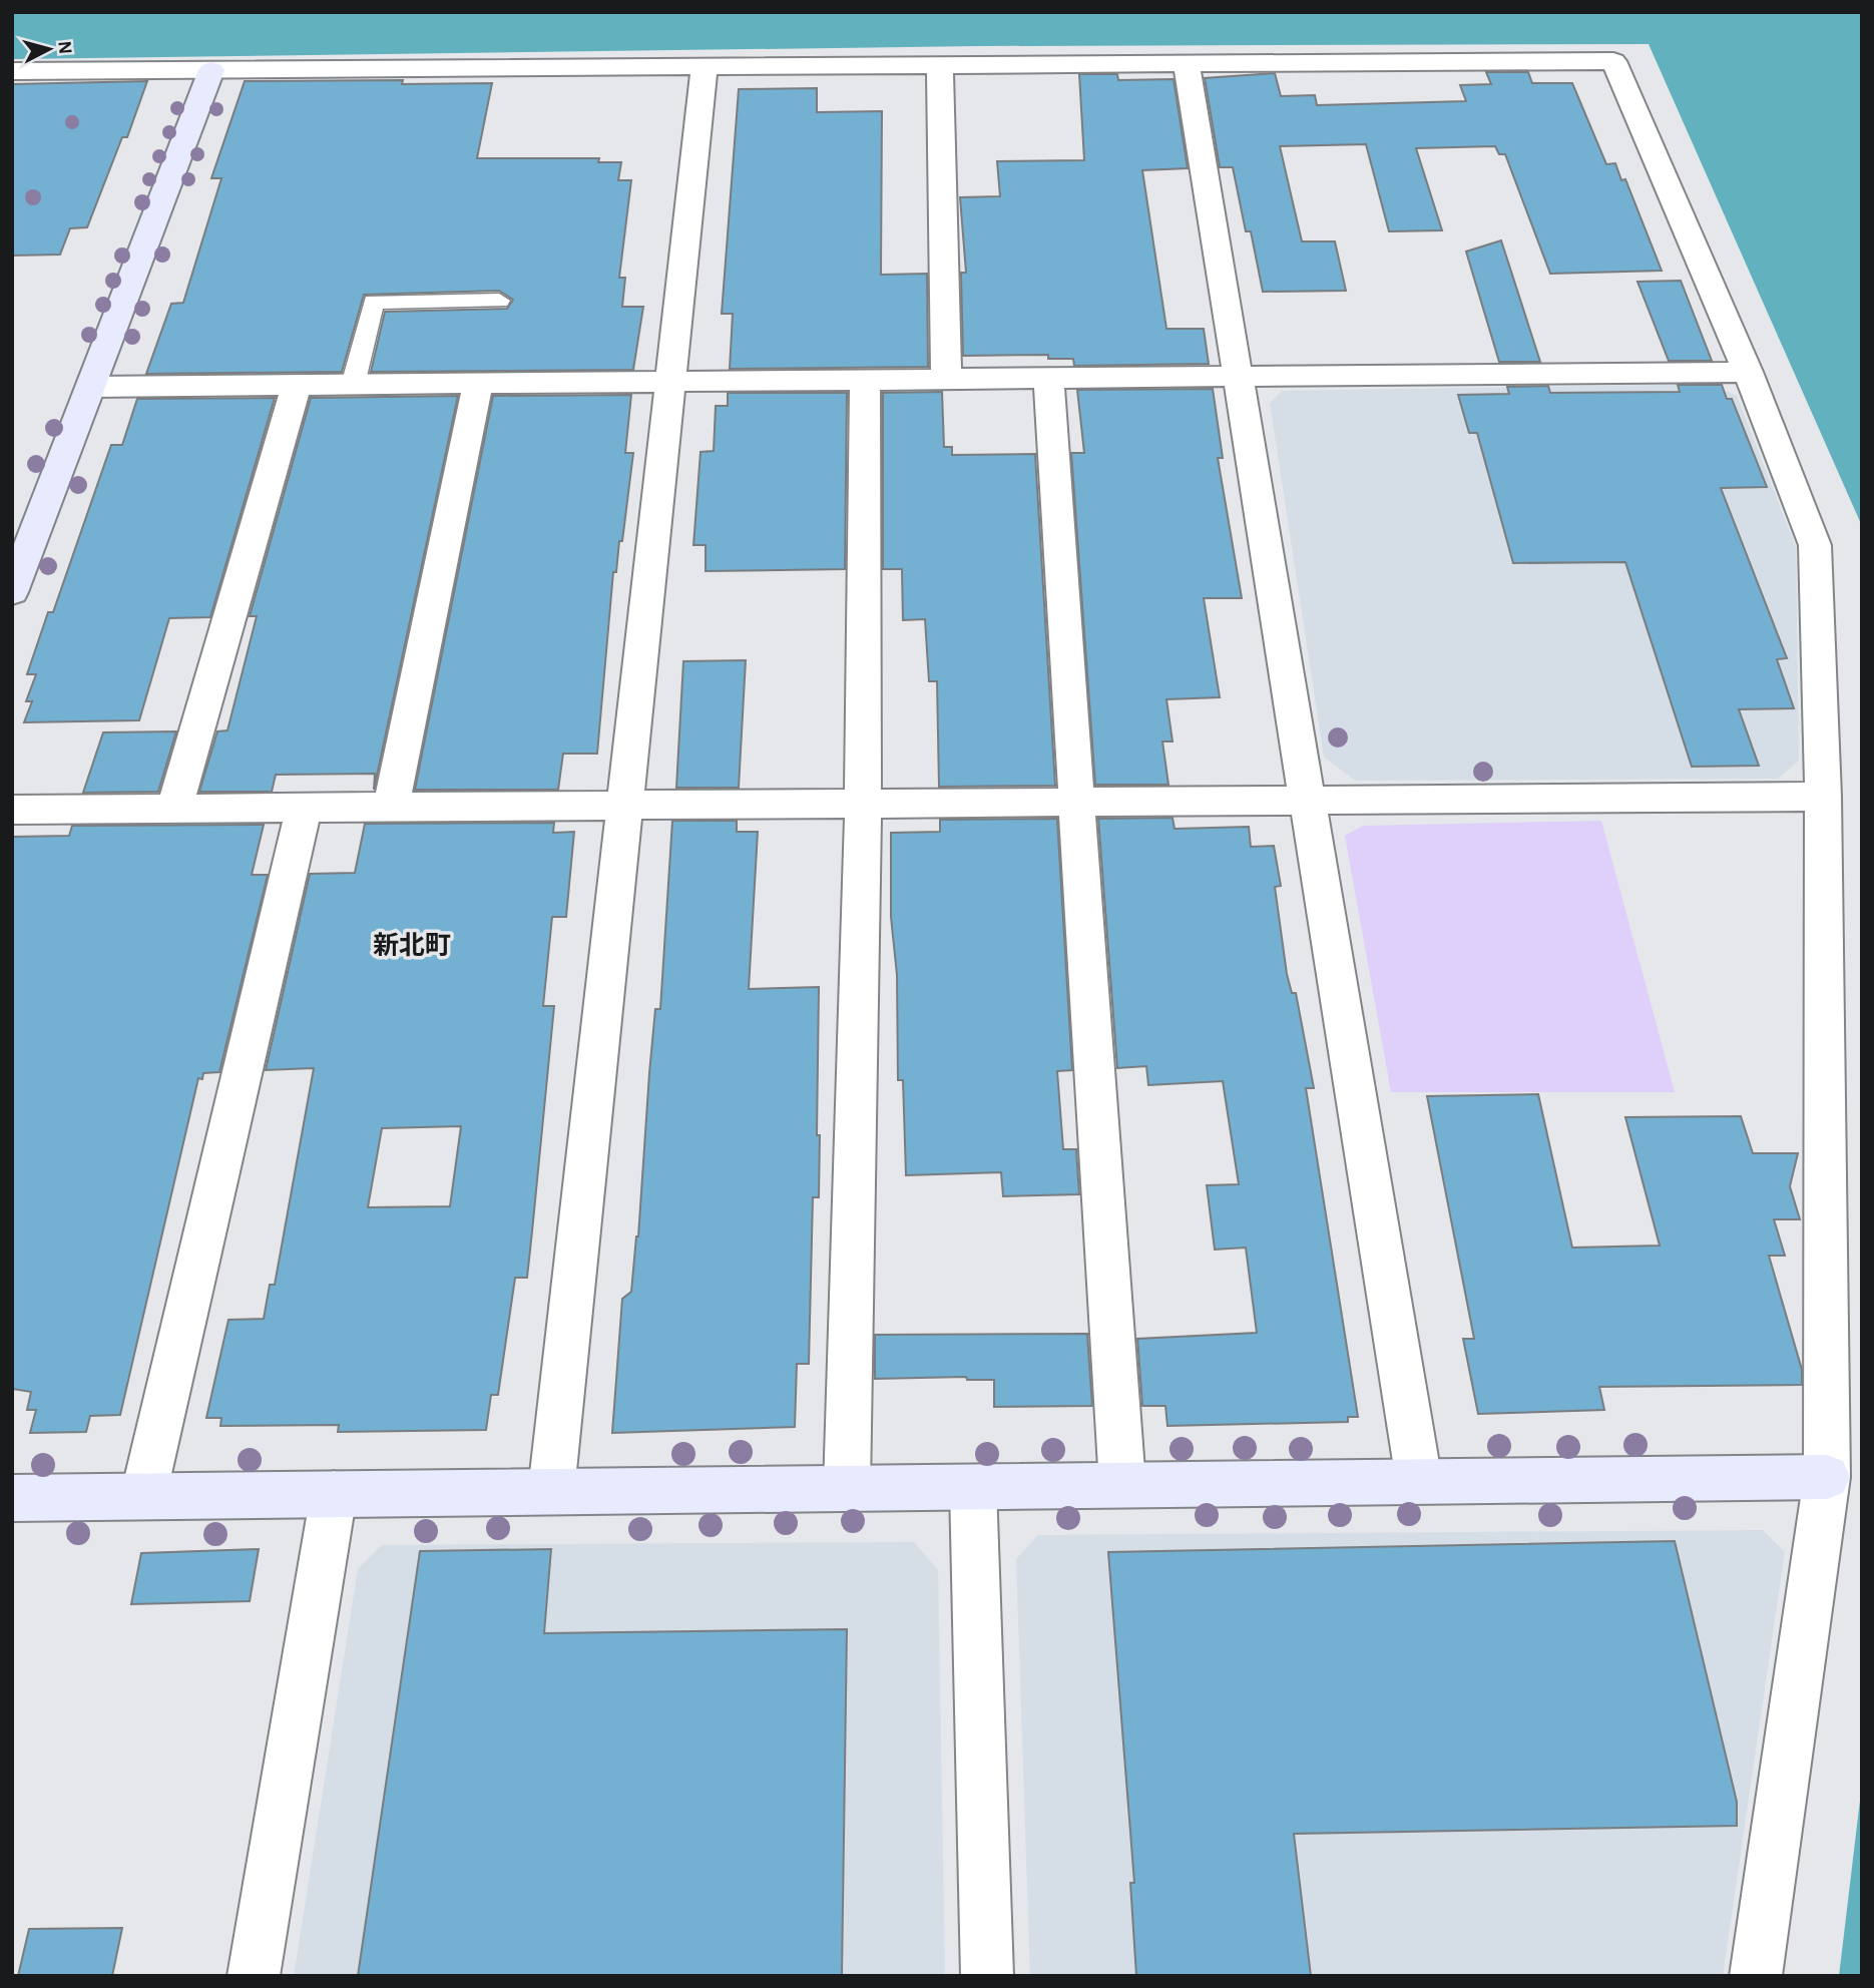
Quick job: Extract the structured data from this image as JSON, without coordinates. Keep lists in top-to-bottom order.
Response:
{
  "districts": ["新北町"],
  "north": "right"
}
